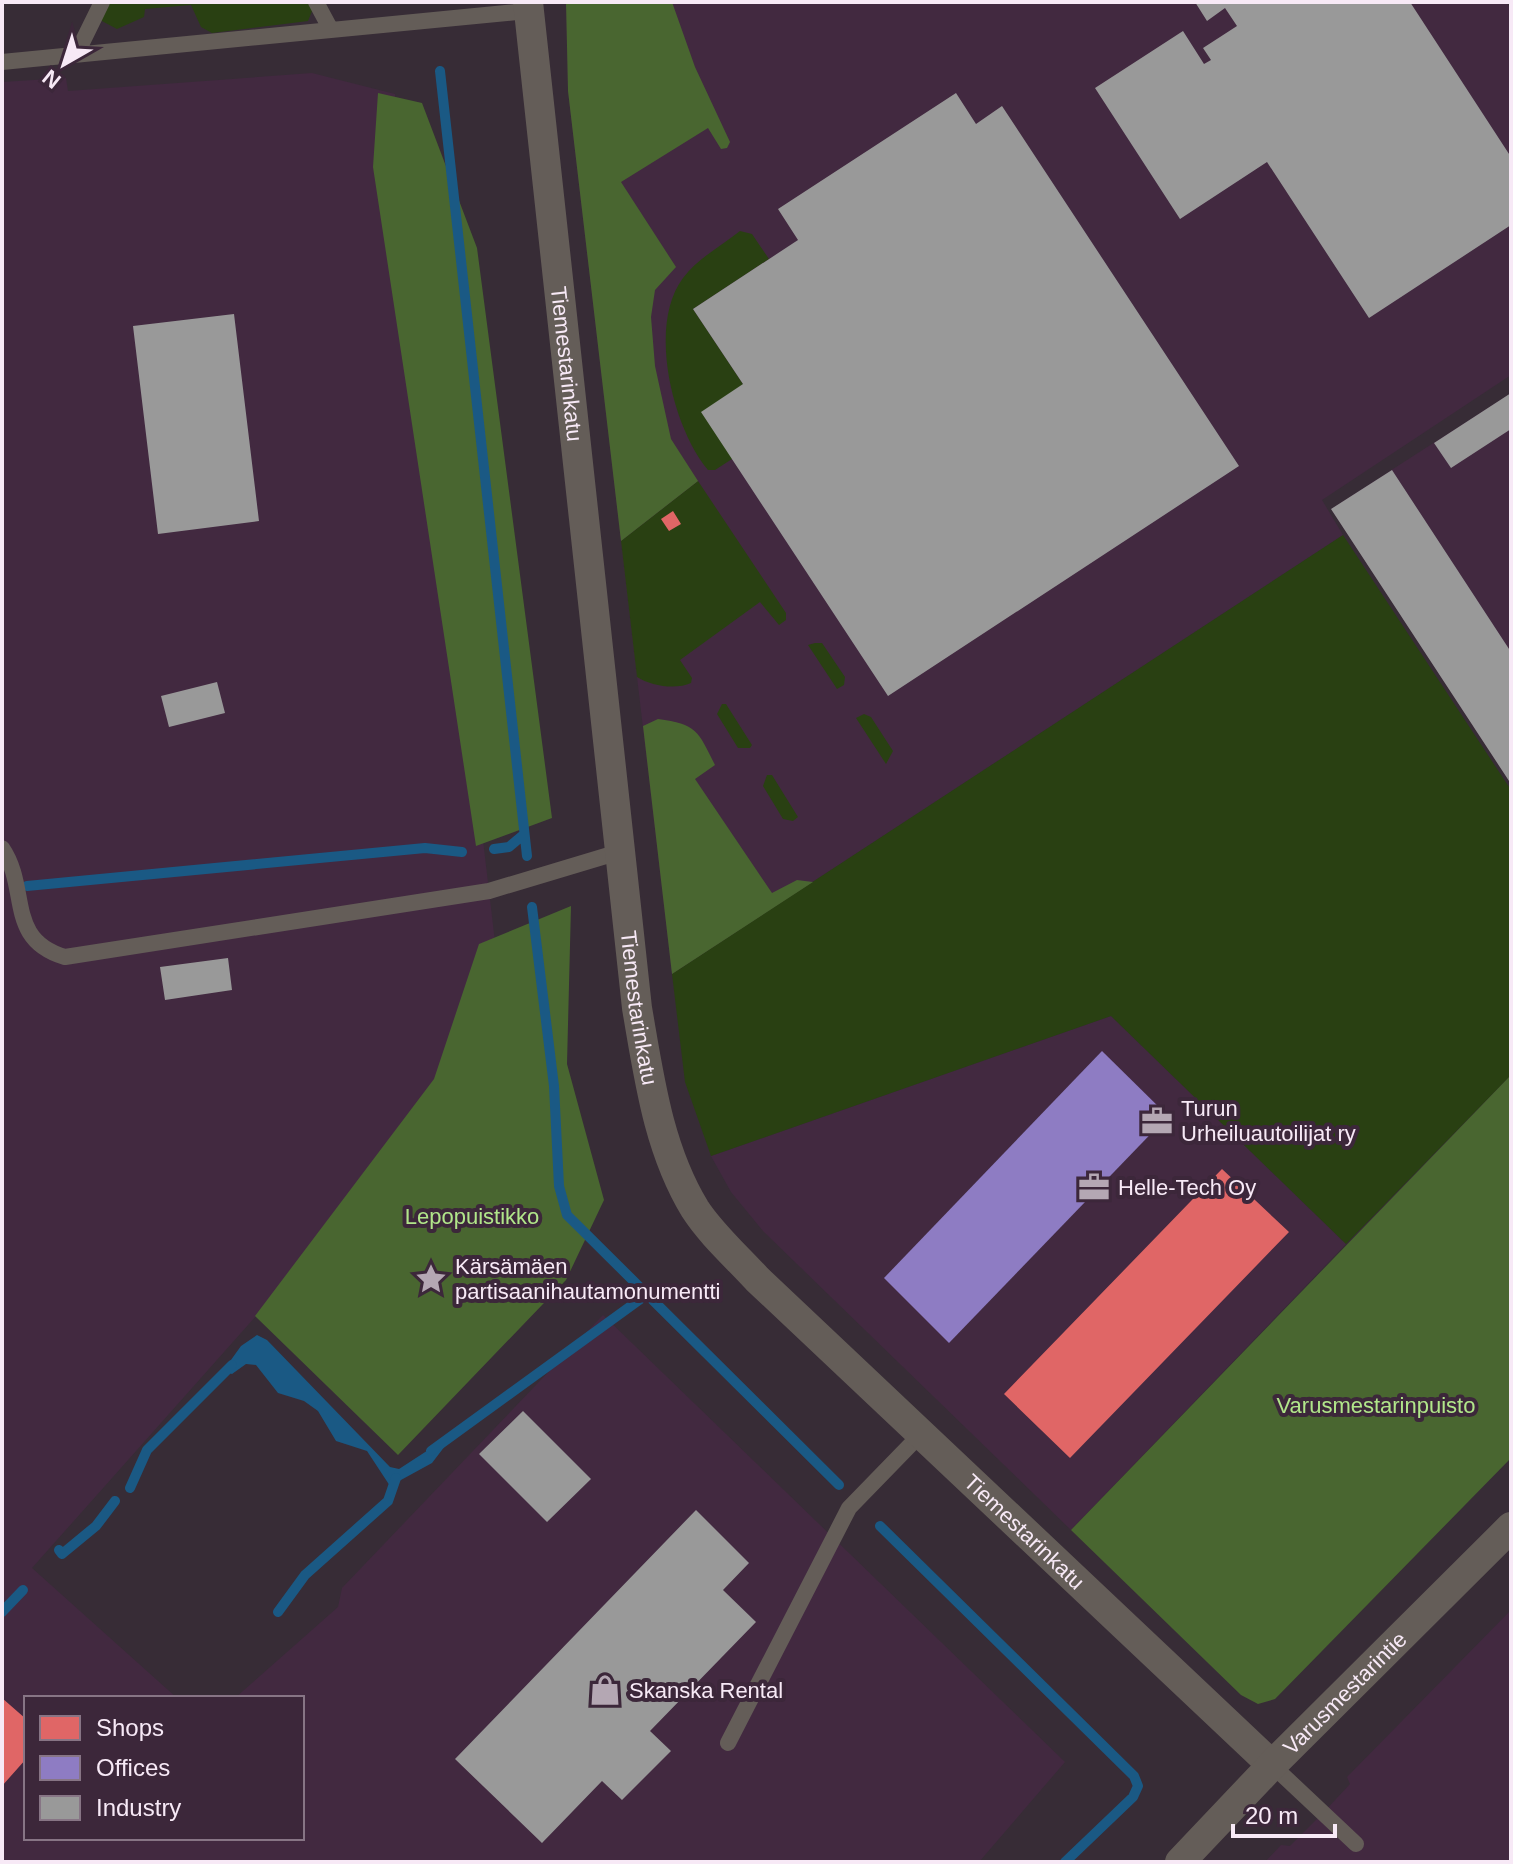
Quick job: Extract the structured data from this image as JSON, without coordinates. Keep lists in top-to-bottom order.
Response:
{
  "streets": {
    "street": ["Tiemestarinkatu", "Varusmestarintie"]
  },
  "crossings": [
    ["Tiemestarinkatu", "Varusmestarintie"]
  ],
  "parks": ["Lepopuistikko", "Varusmestarinpuisto"],
  "places": {
    "office": ["Turun Urheiluautoilijat ry", "Helle-Tech Oy"],
    "place": ["Kärsämäen partisaanihautamonumentti"],
    "shop": ["Skanska Rental"]
  },
  "legend": ["Shops", "Offices", "Industry"],
  "scale_bar": "20 m",
  "north": "bottom left"
}
